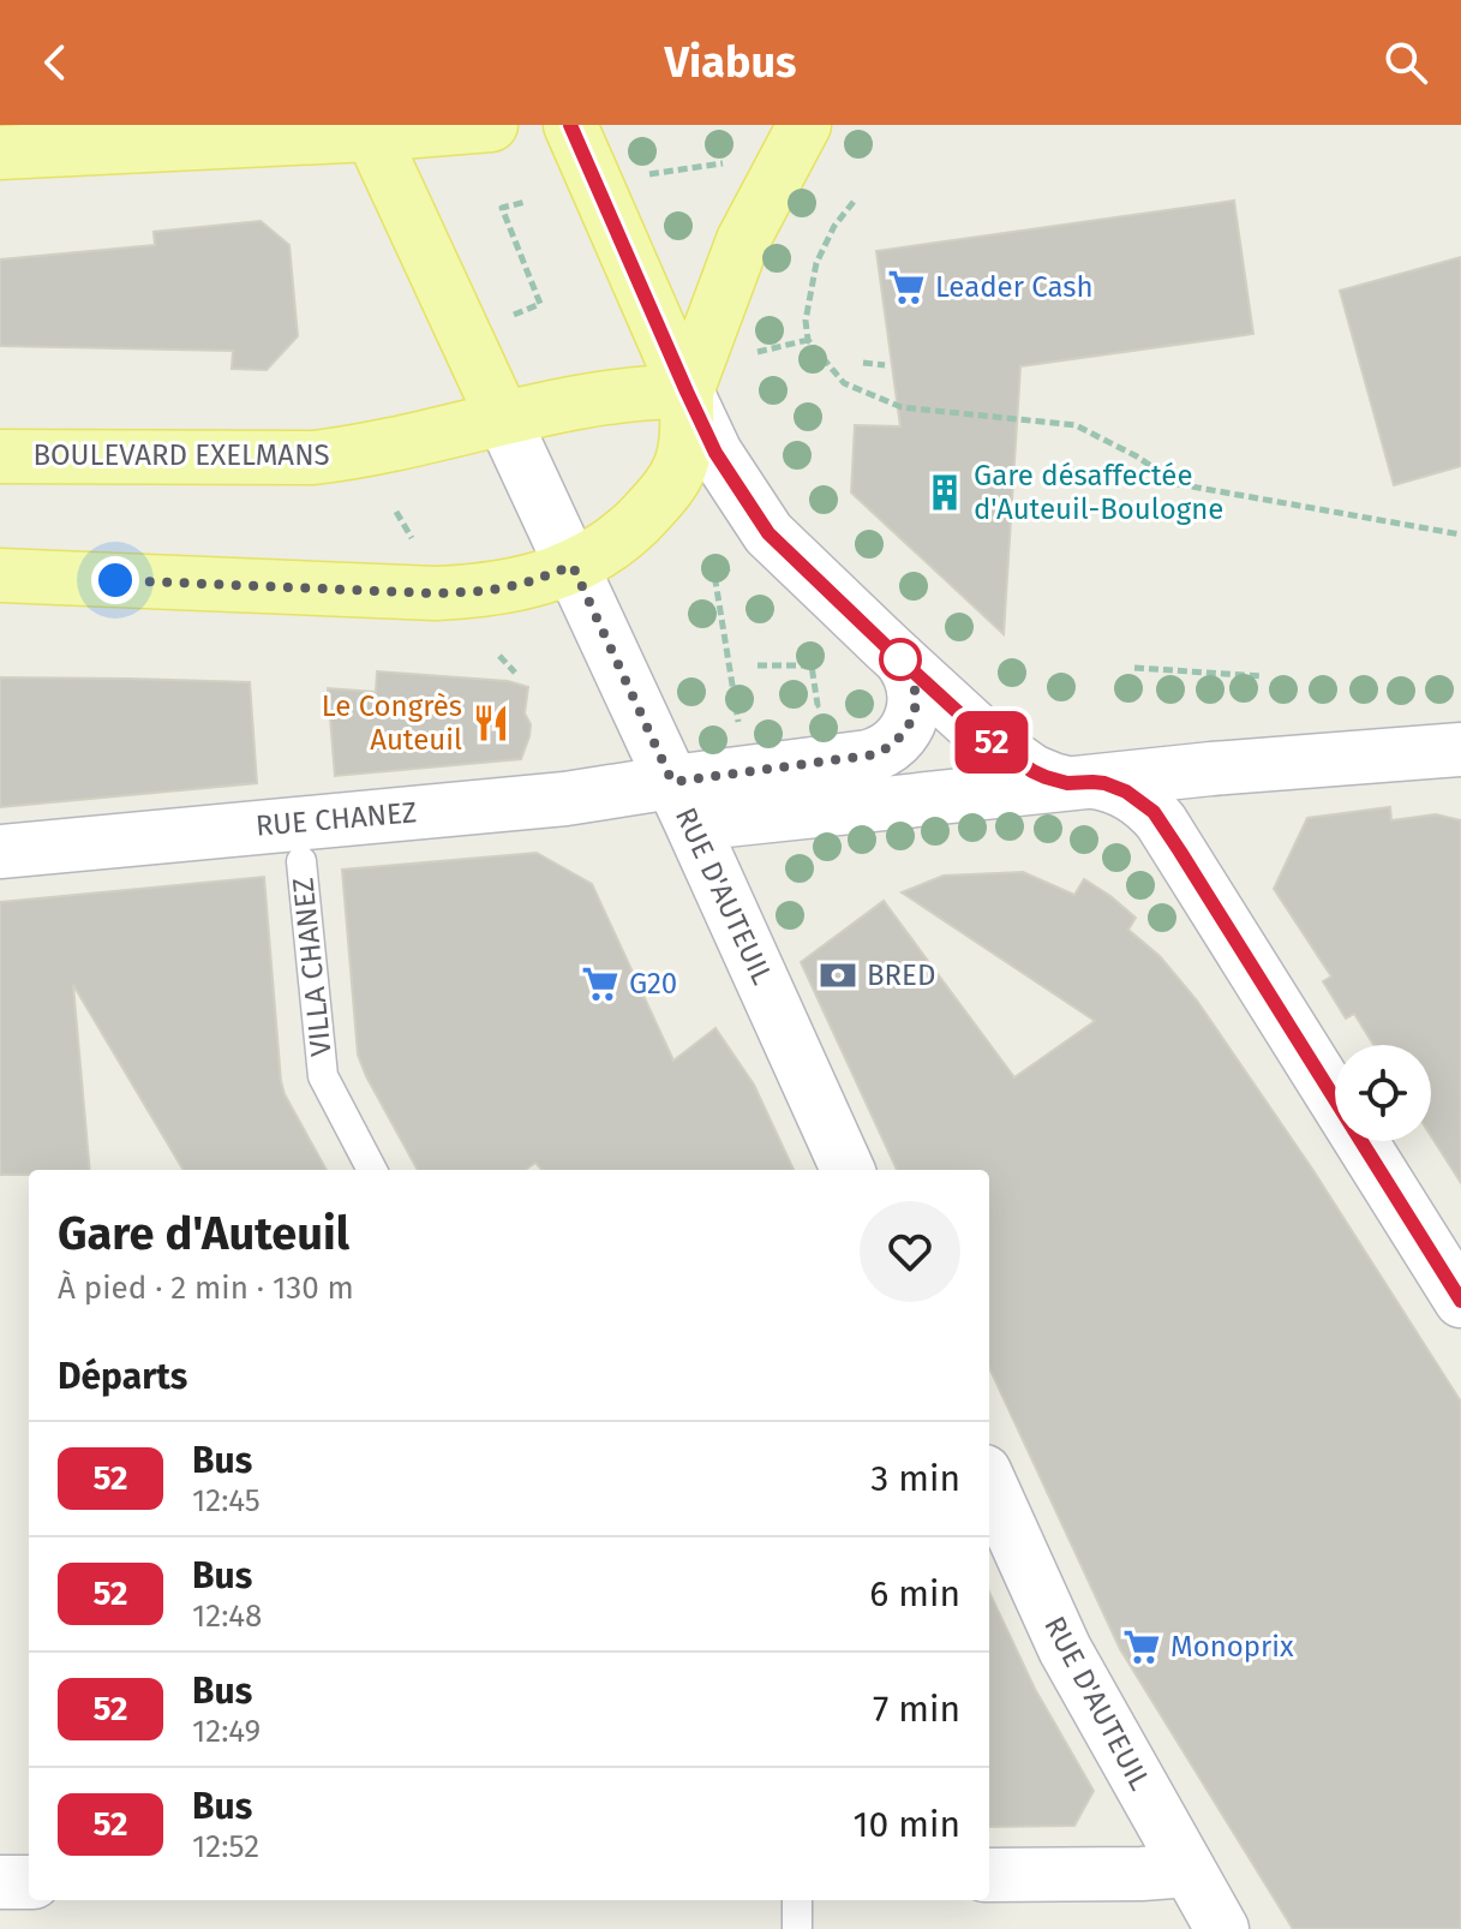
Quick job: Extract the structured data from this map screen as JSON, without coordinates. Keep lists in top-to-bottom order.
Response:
{
  "streets": {
    "main road": ["BOULEVARD EXELMANS"],
    "street": ["RUE CHANEZ", "RUE D'AUTEUIL"],
    "lane": ["VILLA CHANEZ"]
  },
  "crossings": [
    ["BOULEVARD EXELMANS", "RUE D'AUTEUIL"],
    ["RUE CHANEZ", "RUE D'AUTEUIL"]
  ],
  "places": {
    "supermarket": ["Leader Cash", "G20", "Monoprix"],
    "building": ["Gare désaffectée d'Auteuil-Boulogne"],
    "restaurant": ["Le Congrès Auteuil"],
    "bank": ["BRED"]
  },
  "lines": ["bus line 52"],
  "page": {
    "header": "Viabus",
    "on_map": "52",
    "heading": [
      ["Gare d'Auteuil", "À pied · 2 min · 130 m"],
      "Départs"
    ],
    "list": [
      {
        "mark": "52",
        "name": "Bus",
        "note": "12:45",
        "value": "3 min"
      },
      {
        "mark": "52",
        "name": "Bus",
        "note": "12:48",
        "value": "6 min"
      },
      {
        "mark": "52",
        "name": "Bus",
        "note": "12:49",
        "value": "7 min"
      },
      {
        "mark": "52",
        "name": "Bus",
        "note": "12:52",
        "value": "10 min"
      }
    ]
  }
}
